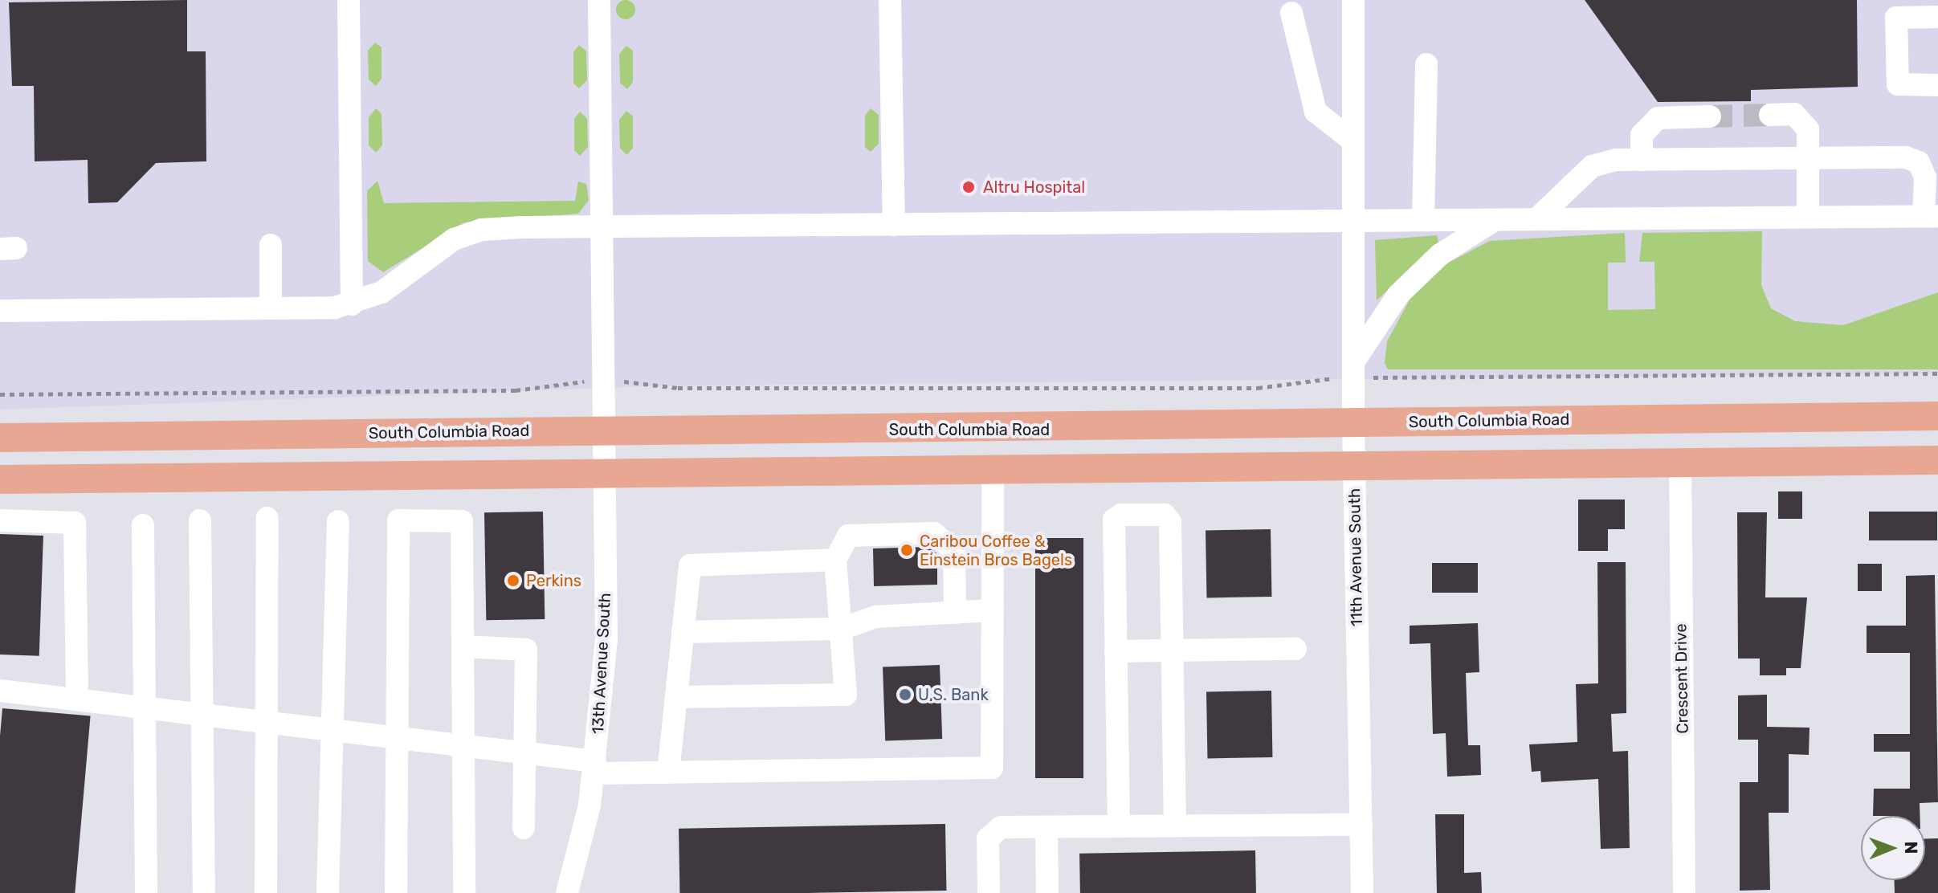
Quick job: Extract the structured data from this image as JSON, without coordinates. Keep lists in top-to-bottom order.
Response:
{
  "streets": {
    "main road": ["South Columbia Road"],
    "street": ["11th Avenue South", "13th Avenue South", "Crescent Drive"]
  },
  "crossings": [
    ["South Columbia Road", "11th Avenue South"],
    ["South Columbia Road", "13th Avenue South"]
  ],
  "places": [
    "Altru Hospital",
    "Caribou Coffee & Einstein Bros Bagels",
    "Perkins",
    "U.S. Bank"
  ],
  "north": "right"
}
